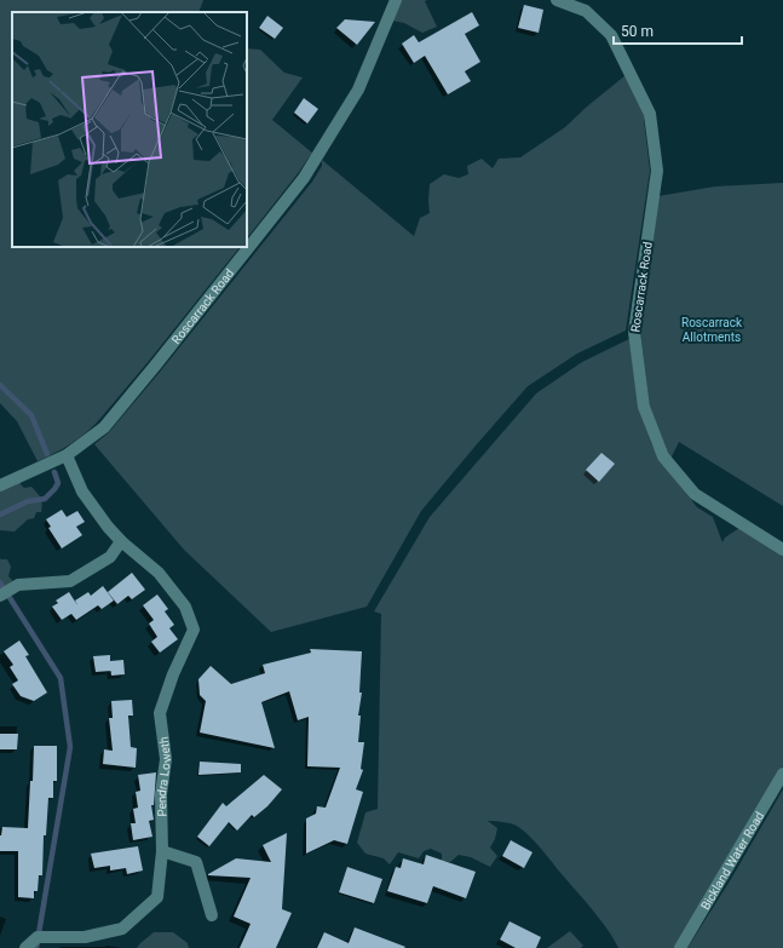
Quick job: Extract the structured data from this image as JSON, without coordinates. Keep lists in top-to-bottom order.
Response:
{
  "streets": {
    "street": ["Roscarrack Road", "Pendra Loweth", "Bickland Water Road"]
  },
  "crossings": [
    ["Roscarrack Road", "Pendra Loweth"]
  ],
  "parks": ["Roscarrack Allotments"],
  "scale_bar": "50 m"
}
